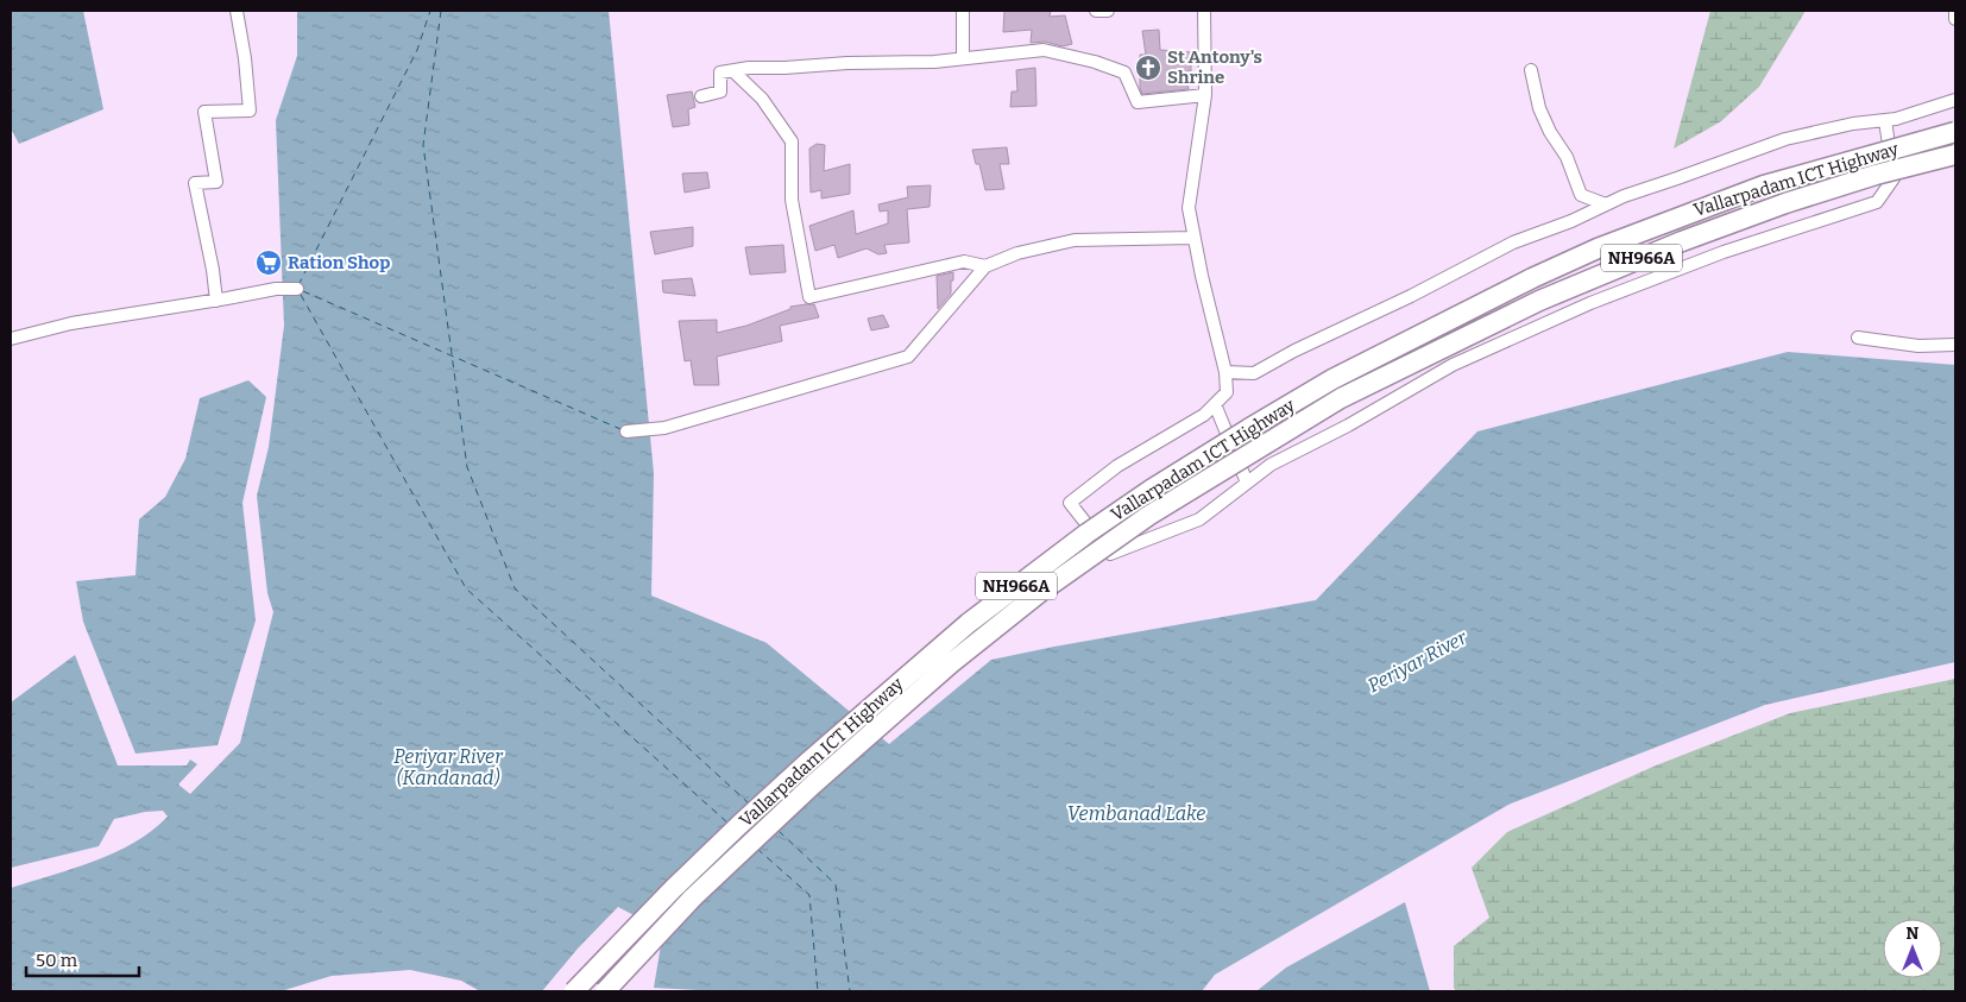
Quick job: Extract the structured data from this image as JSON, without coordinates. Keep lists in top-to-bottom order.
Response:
{
  "streets": {
    "highway": ["Vallarpadam ICT Highway", "NH966A"]
  },
  "water": ["Periyar River", "Periyar River (Kandanad)", "Vembanad Lake"],
  "places": {
    "church": ["St Antony's Shrine"],
    "supermarket": ["Ration Shop"]
  },
  "scale_bar": "50 m",
  "north": "top"
}
